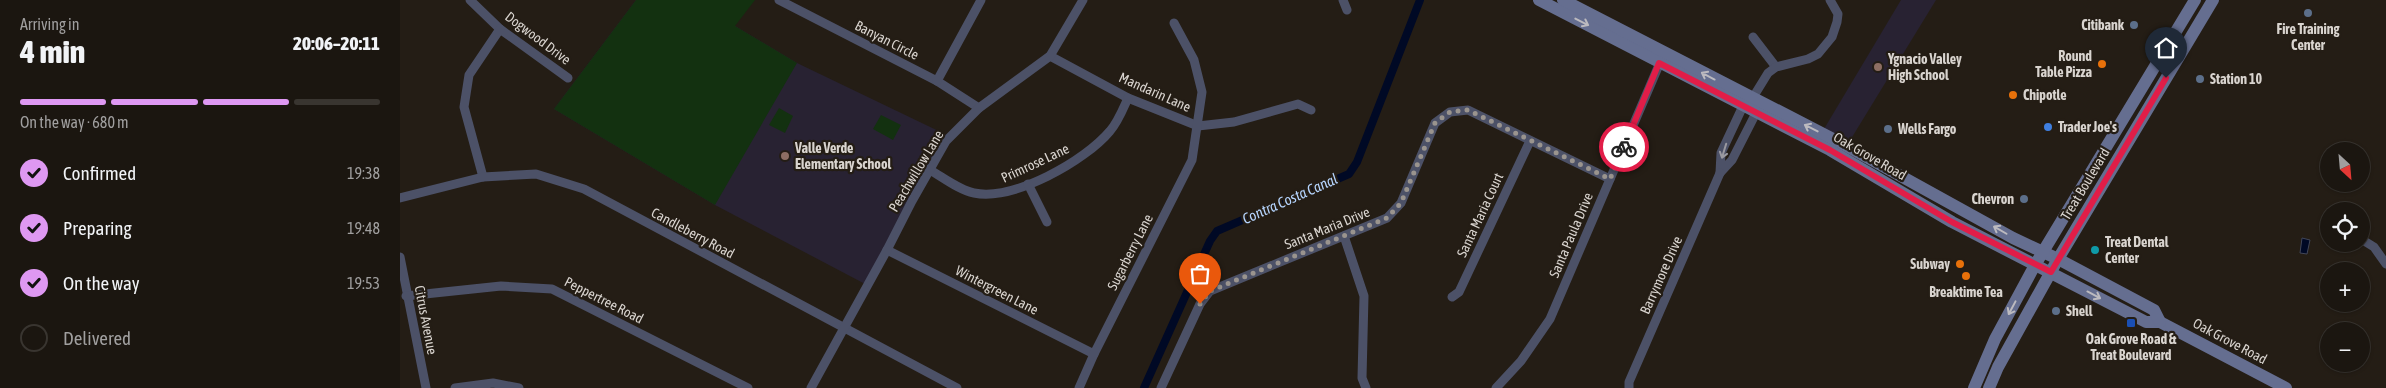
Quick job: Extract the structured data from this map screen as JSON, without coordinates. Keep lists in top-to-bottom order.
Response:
{
  "streets": {
    "main road": ["Oak Grove Road", "Treat Boulevard"],
    "street": [
      "Dogwood Drive",
      "Banyan Circle",
      "Mandarin Lane",
      "Primrose Lane",
      "Peachwillow Lane",
      "Santa Maria Court",
      "Santa Maria Drive",
      "Candleberry Road",
      "Santa Paula Drive",
      "Sugarberry Lane",
      "Barrymore Drive",
      "Wintergreen Lane",
      "Peppertree Road",
      "Citrus Avenue"
    ]
  },
  "crossings": [
    ["Banyan Circle", "Peachwillow Lane"],
    ["Mandarin Lane", "Primrose Lane"],
    ["Mandarin Lane", "Peachwillow Lane"],
    ["Mandarin Lane", "Sugarberry Lane"],
    ["Oak Grove Road", "Treat Boulevard"],
    ["Oak Grove Road", "Santa Paula Drive"],
    ["Oak Grove Road", "Barrymore Drive"],
    ["Primrose Lane", "Peachwillow Lane"],
    ["Peachwillow Lane", "Candleberry Road"],
    ["Peachwillow Lane", "Wintergreen Lane"],
    ["Santa Maria Court", "Santa Maria Drive"],
    ["Santa Maria Drive", "Santa Paula Drive"],
    ["Sugarberry Lane", "Wintergreen Lane"],
    ["Peppertree Road", "Citrus Avenue"]
  ],
  "water": ["Contra Costa Canal"],
  "places": {
    "other": [
      "Fire Training Center",
      "Citibank",
      "Round Table Pizza",
      "Ygnacio Valley High School",
      "Station 10",
      "Chipotle",
      "Trader Joe's",
      "Wells Fargo",
      "Valle Verde Elementary School",
      "Chevron",
      "Treat Dental Center",
      "Subway",
      "Breaktime Tea",
      "Shell"
    ],
    "transit": ["Oak Grove Road & Treat Boulevard"]
  },
  "north": "bottom right",
  "page": {
    "heading": ["4 min", "Arriving in", "20:06–20:11"],
    "bar": "On the way · 680 m",
    "map_buttons": ["+", "−"],
    "list": [
      ["Confirmed", "19:38"],
      ["Preparing", "19:48"],
      ["On the way", "19:53"],
      "Delivered"
    ]
  }
}
